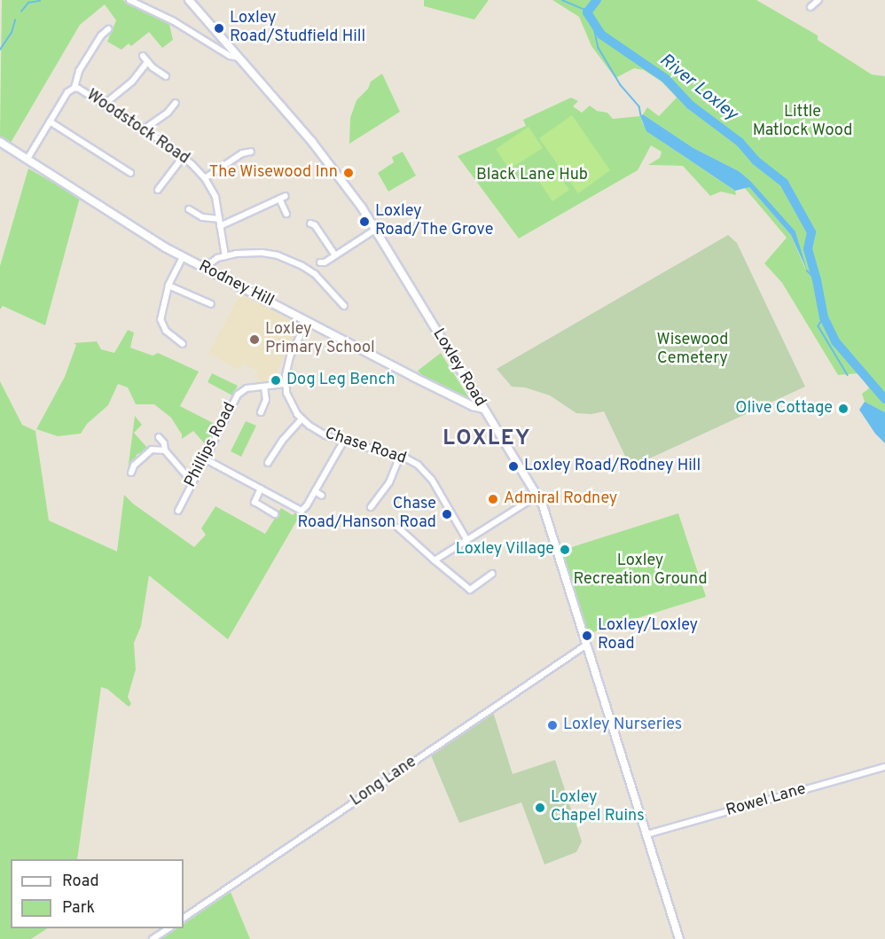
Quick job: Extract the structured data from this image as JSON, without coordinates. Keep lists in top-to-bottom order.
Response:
{
  "streets": {
    "main road": ["Loxley Road"],
    "street": [
      "Woodstock Road",
      "Rodney Hill",
      "Phillips Road",
      "Chase Road",
      "Long Lane",
      "Rowel Lane"
    ]
  },
  "crossings": [
    ["Woodstock Road", "Rodney Hill"],
    ["Rodney Hill", "Loxley Road"],
    ["Rodney Hill", "Chase Road"],
    ["Loxley Road", "Long Lane"],
    ["Loxley Road", "Rowel Lane"],
    ["Phillips Road", "Chase Road"]
  ],
  "districts": ["LOXLEY"],
  "water": ["River Loxley"],
  "parks": [
    "Little Matlock Wood",
    "Black Lane Hub",
    "Wisewood Cemetery",
    "Loxley Recreation Ground"
  ],
  "places": [
    "Loxley Road/Studfield Hill",
    "The Wisewood Inn",
    "Loxley Road/The Grove",
    "Loxley Primary School",
    "Dog Leg Bench",
    "Olive Cottage",
    "Loxley Road/Rodney Hill",
    "Admiral Rodney",
    "Chase Road/Hanson Road",
    "Loxley Village",
    "Loxley/Loxley Road",
    "Loxley Nurseries",
    "Loxley Chapel Ruins"
  ],
  "legend": ["Road", "Park"]
}
